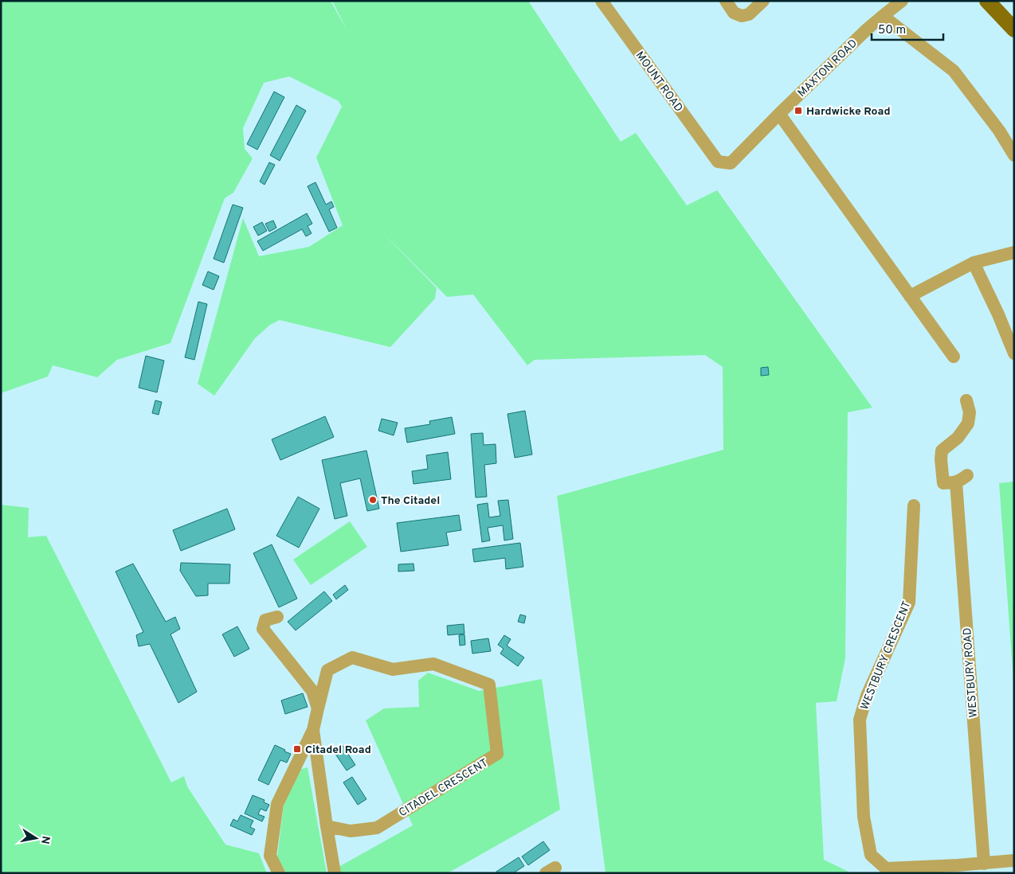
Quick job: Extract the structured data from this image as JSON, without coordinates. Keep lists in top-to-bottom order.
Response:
{
  "streets": {
    "street": [
      "MAXTON ROAD",
      "MOUNT ROAD",
      "WESTBURY CRESCENT",
      "WESTBURY ROAD",
      "CITADEL CRESCENT"
    ]
  },
  "crossings": [
    ["MAXTON ROAD", "MOUNT ROAD"]
  ],
  "places": {
    "transit": ["Hardwicke Road", "Citadel Road"],
    "other": ["The Citadel"]
  },
  "scale_bar": "50 m",
  "north": "right"
}
